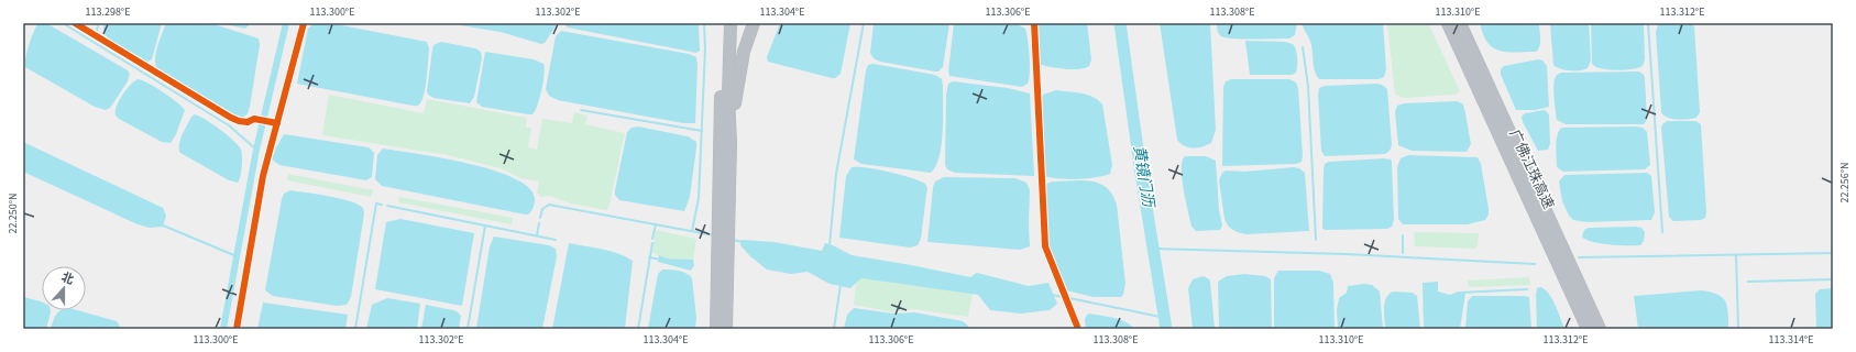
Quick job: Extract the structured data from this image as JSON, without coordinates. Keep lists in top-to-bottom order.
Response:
{
  "streets": {
    "highway": ["广佛江珠高速"]
  },
  "water": ["黄镜门沥"],
  "north": "top",
  "coordinates": [
    "113.298°E",
    "113.300°E",
    "113.302°E",
    "113.304°E",
    "113.306°E",
    "113.308°E",
    "113.310°E",
    "113.312°E",
    "22.256°N",
    "22.250°N",
    "113.314°E"
  ]
}
